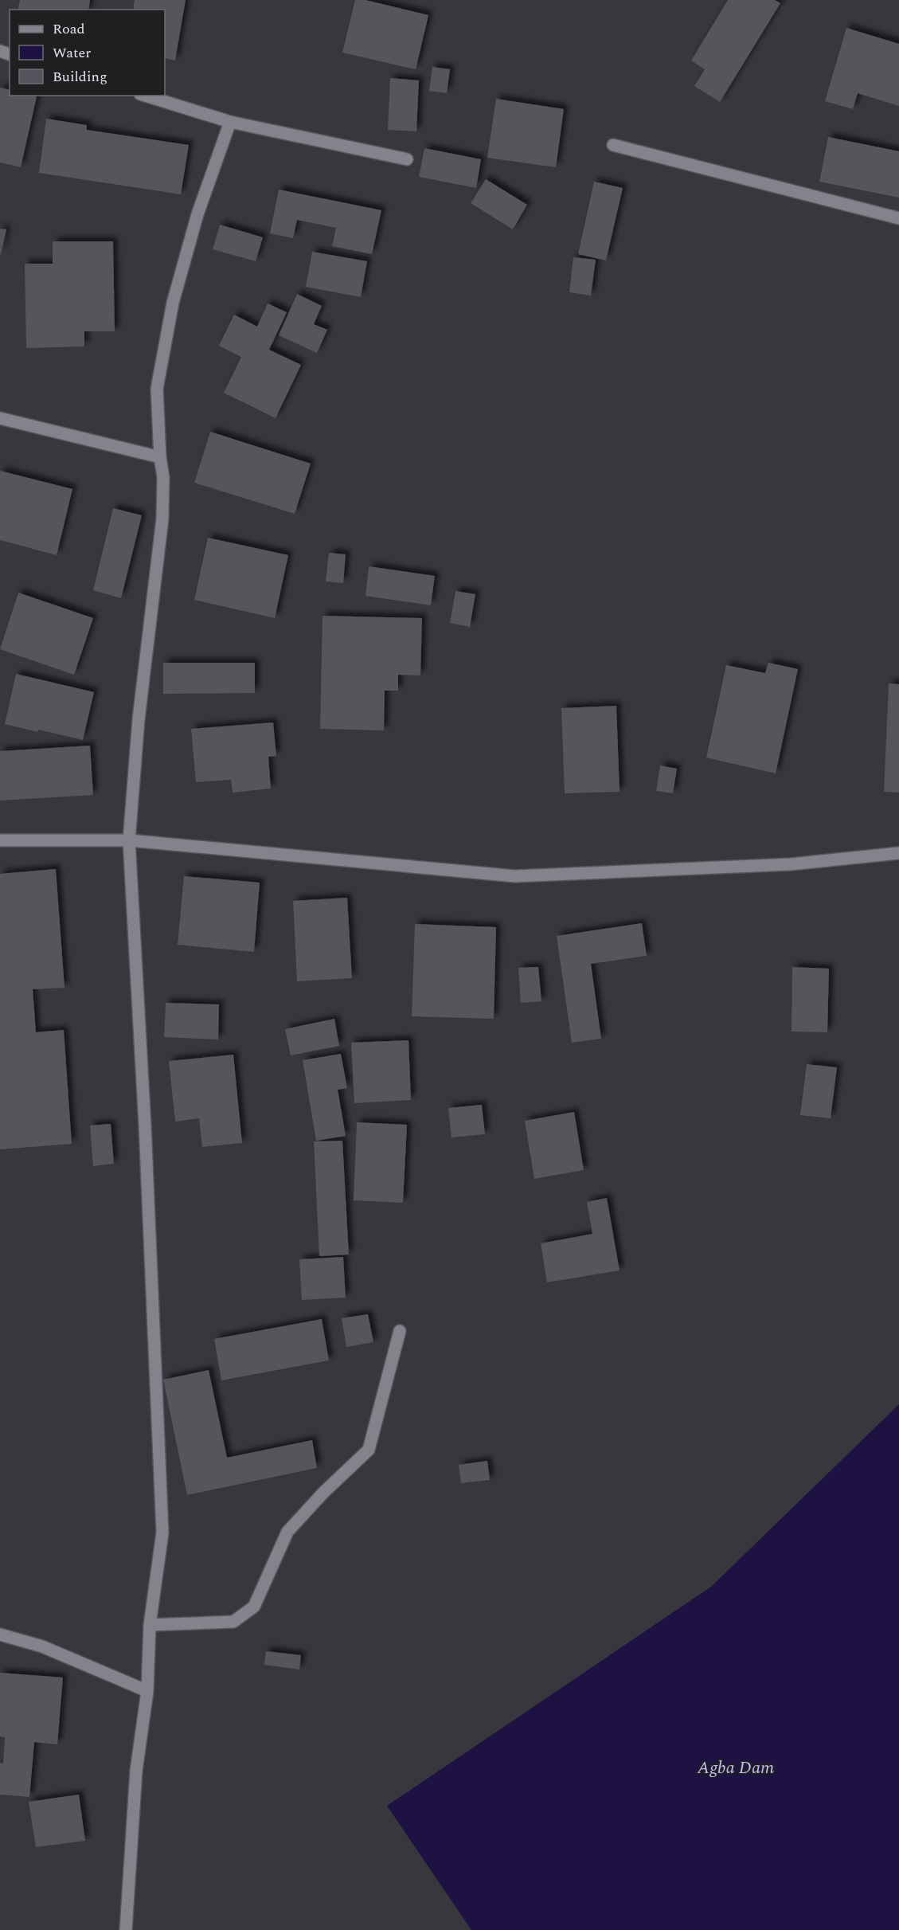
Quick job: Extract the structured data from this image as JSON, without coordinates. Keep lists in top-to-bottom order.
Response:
{
  "water": ["Agba Dam"],
  "legend": ["Road", "Water", "Building"]
}
